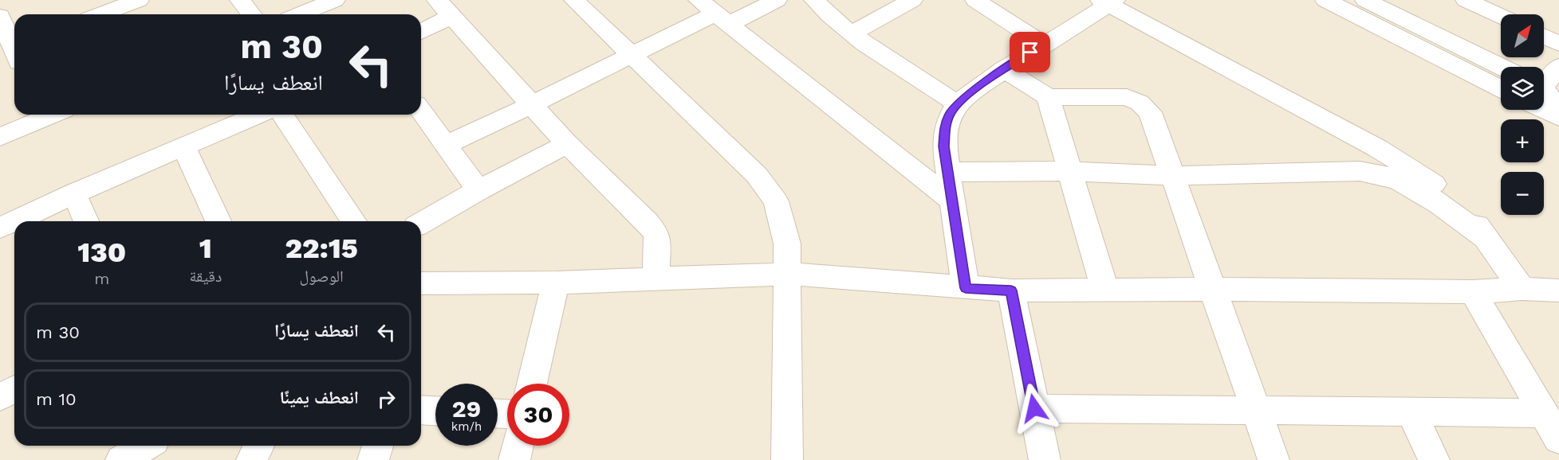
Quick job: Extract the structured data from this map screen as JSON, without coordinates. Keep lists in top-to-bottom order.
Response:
{
  "north": "top right",
  "page": {
    "map_buttons": ["+", "−"],
    "turn": ["30 m", "انعطف يسارًا"],
    "eta": [
      "22:15",
      "الوصول",
      "1",
      "دقيقة",
      "130",
      "m"
    ],
    "list": [
      {
        "name": "انعطف يسارًا",
        "value": "30 m"
      },
      {
        "name": "انعطف يمينًا",
        "value": "10 m"
      }
    ],
    "speed": "29 km/h",
    "limit": "30"
  }
}
